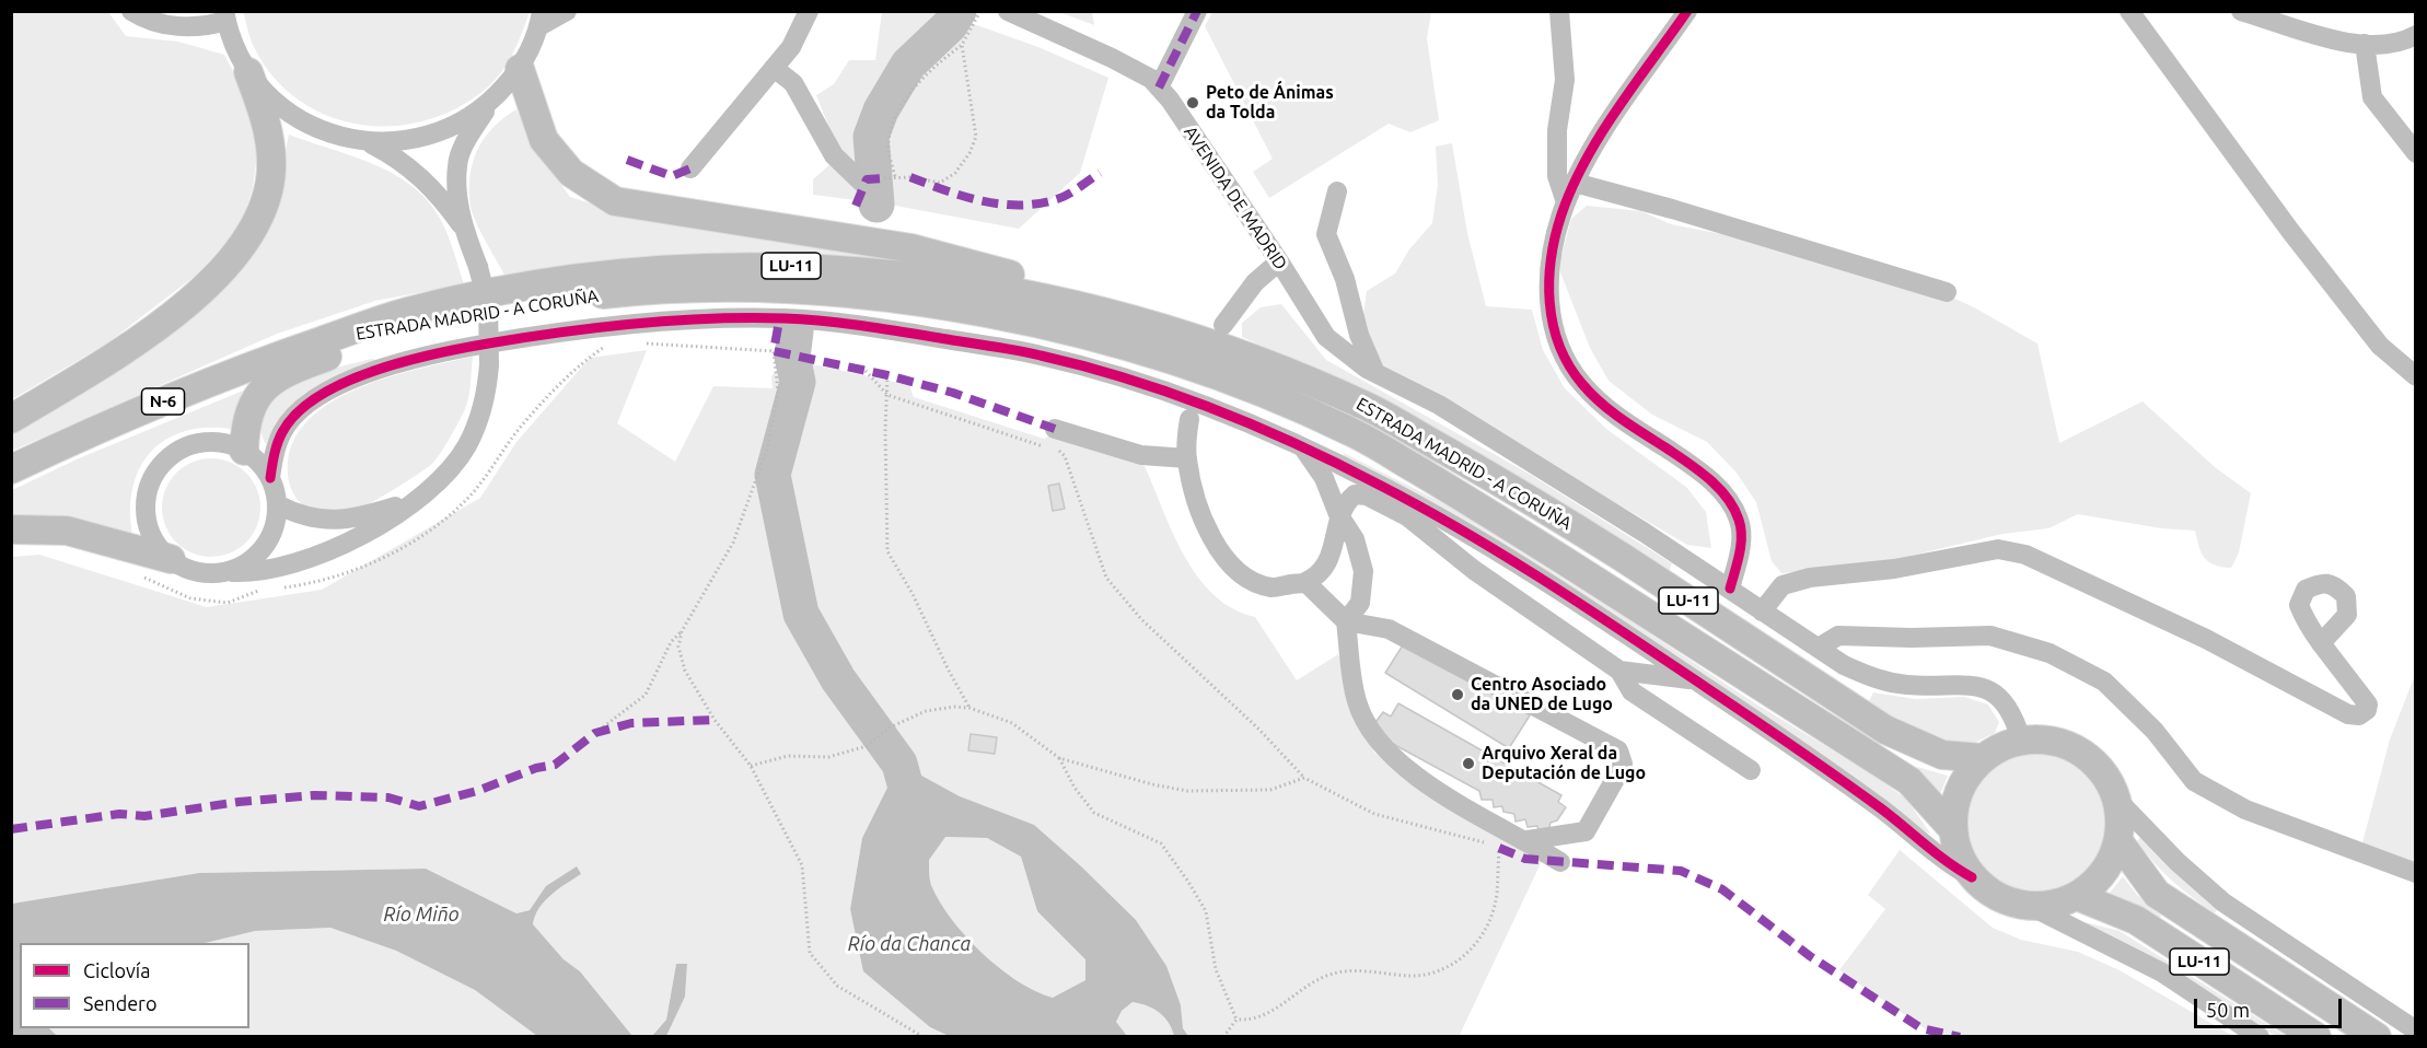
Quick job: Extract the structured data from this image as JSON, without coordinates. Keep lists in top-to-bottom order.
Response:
{
  "streets": {
    "highway": ["LU-11", "ESTRADA MADRID - A CORUÑA", "N-6"],
    "street": ["AVENIDA DE MADRID"]
  },
  "crossings": [
    ["AVENIDA DE MADRID", "LU-11"],
    ["AVENIDA DE MADRID", "ESTRADA MADRID - A CORUÑA"],
    ["LU-11", "ESTRADA MADRID - A CORUÑA"]
  ],
  "water": ["Río Miño", "Río da Chanca"],
  "places": ["Peto de Ánimas da Tolda", "Centro Asociado da UNED de Lugo", "Arquivo Xeral da Deputación de Lugo"],
  "legend": ["Ciclovía", "Sendero"],
  "scale_bar": "50 m"
}
